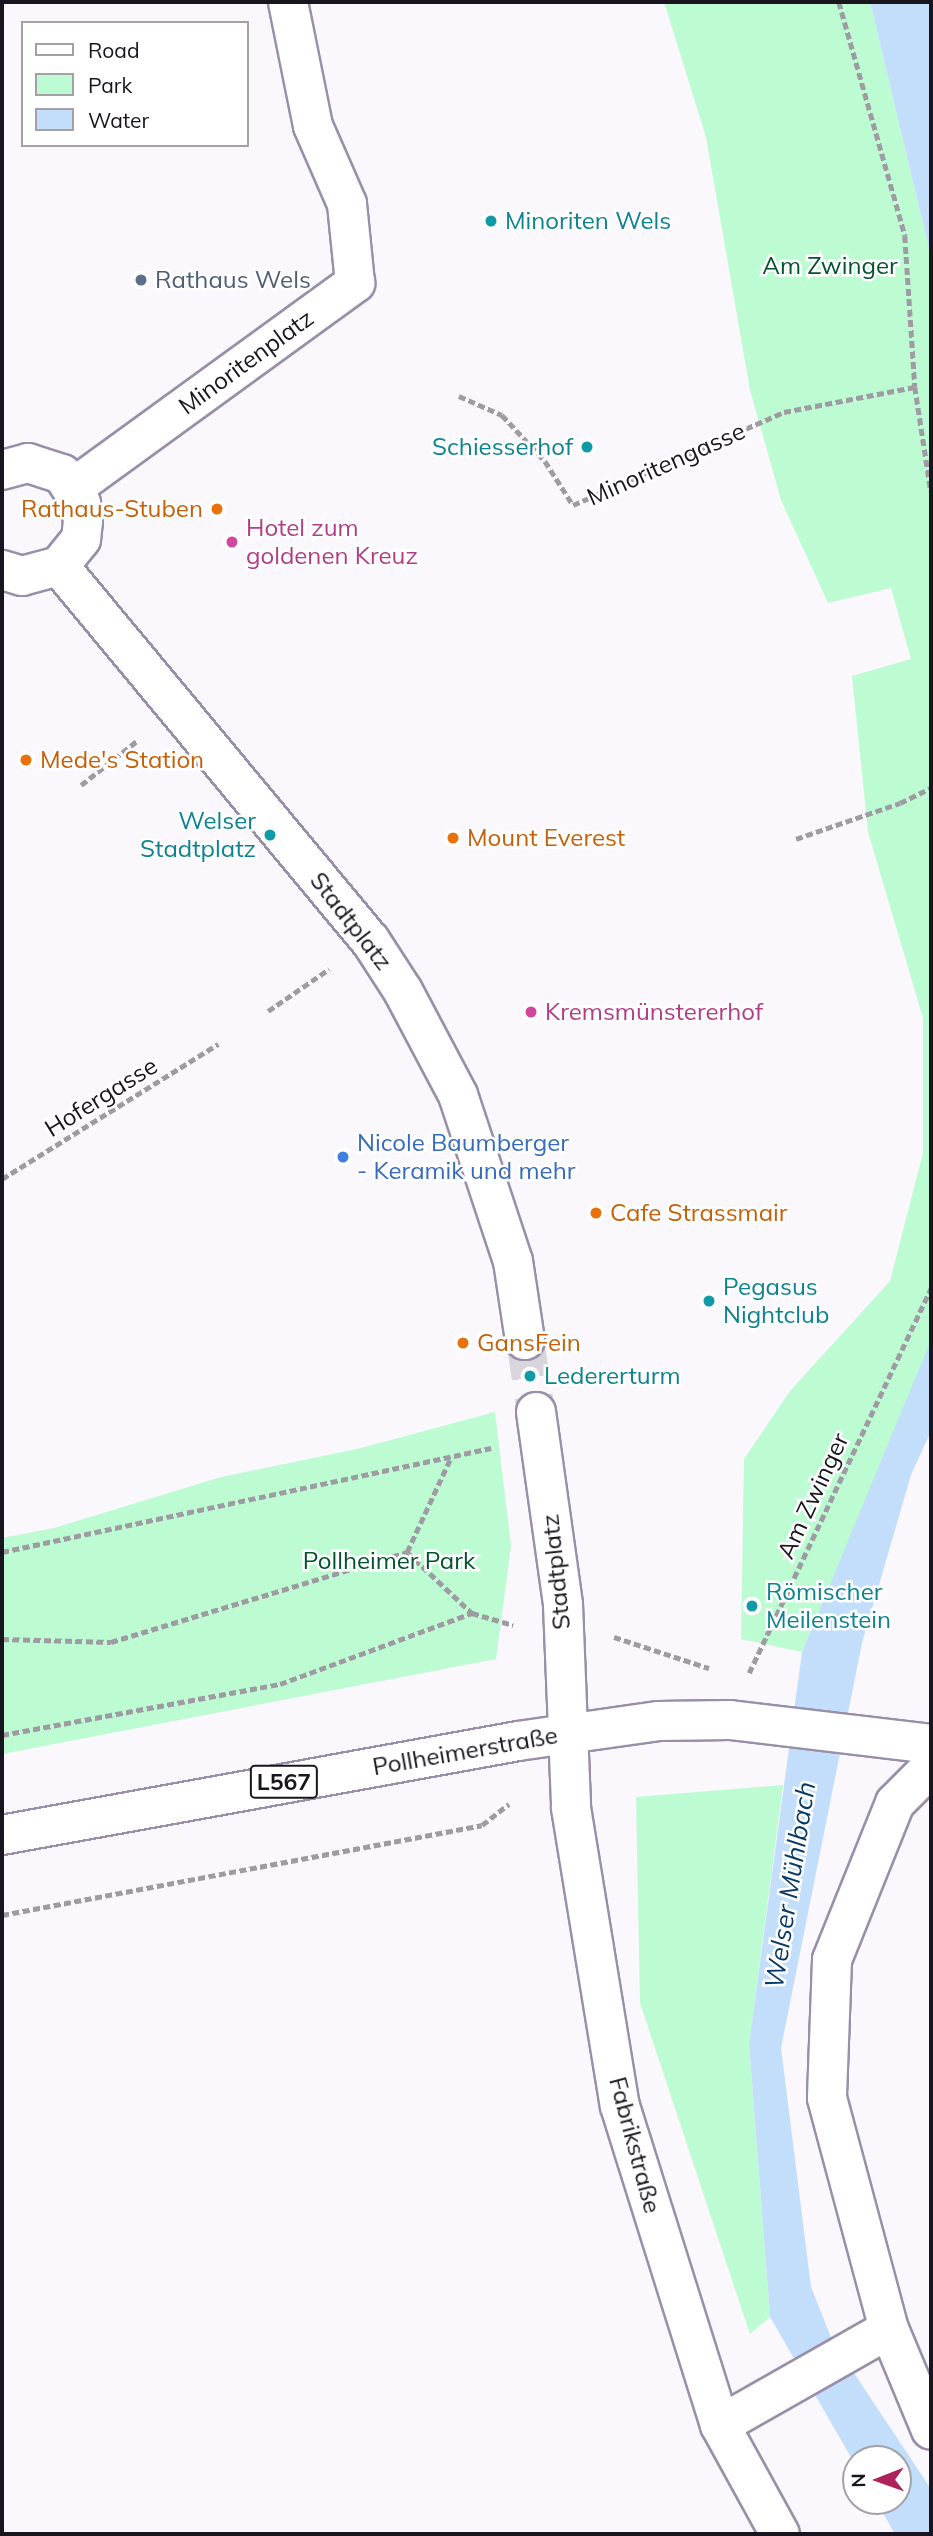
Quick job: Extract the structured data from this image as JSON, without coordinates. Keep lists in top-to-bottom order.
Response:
{
  "streets": {
    "street": [
      "Minoritenplatz",
      "Stadtplatz",
      "Pollheimerstraße",
      "L567",
      "Fabrikstraße"
    ],
    "path": ["Minoritengasse", "Hofergasse", "Am Zwinger"]
  },
  "crossings": [
    ["Stadtplatz", "Pollheimerstraße"],
    ["Stadtplatz", "Fabrikstraße"],
    ["Am Zwinger", "Pollheimerstraße"],
    ["Pollheimerstraße", "Fabrikstraße"]
  ],
  "water": ["Welser Mühlbach"],
  "parks": ["Am Zwinger", "Pollheimer Park"],
  "places": [
    "Minoriten Wels",
    "Rathaus Wels",
    "Schiesserhof",
    "Rathaus-Stuben",
    "Hotel zum goldenen Kreuz",
    "Mede's Station",
    "Welser Stadtplatz",
    "Mount Everest",
    "Kremsmünstererhof",
    "Nicole Baumberger - Keramik und mehr",
    "Cafe Strassmair",
    "Pegasus Nightclub",
    "GansFein",
    "Ledererturm",
    "Römischer Meilenstein"
  ],
  "legend": ["Road", "Park", "Water"],
  "north": "left"
}
